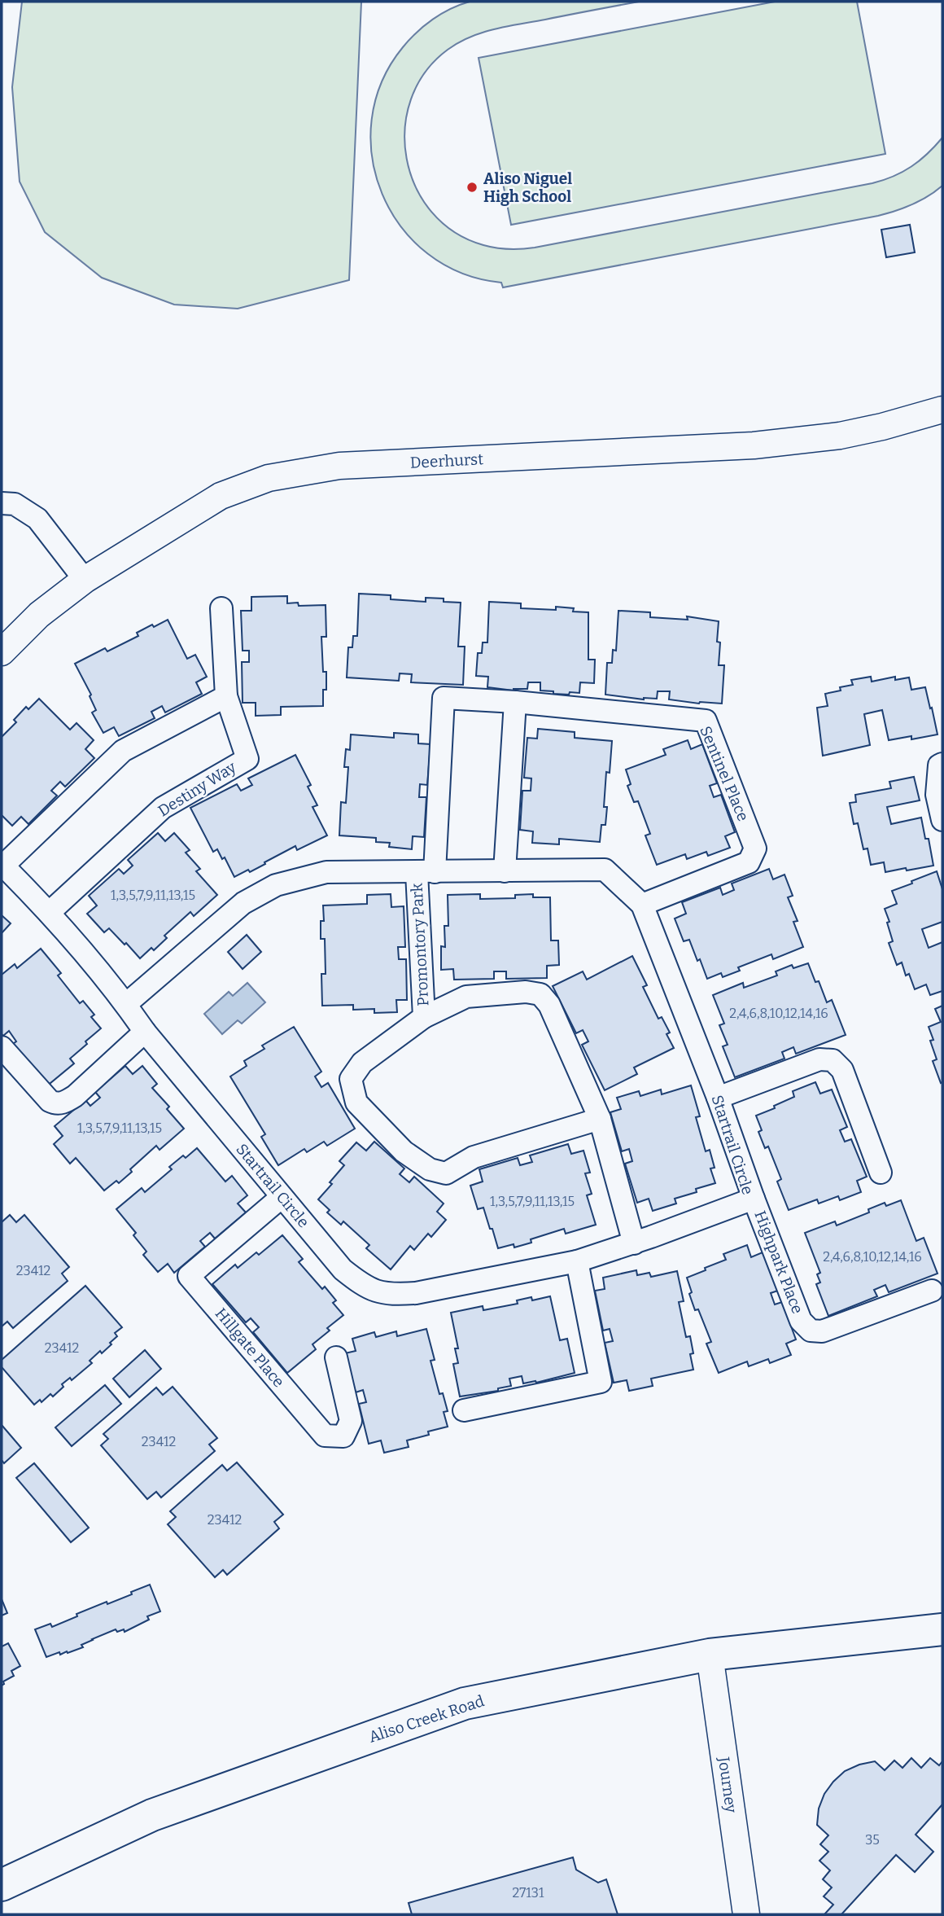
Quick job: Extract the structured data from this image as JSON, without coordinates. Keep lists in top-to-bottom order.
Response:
{
  "streets": {
    "main road": ["Aliso Creek Road"],
    "street": [
      "Deerhurst",
      "Sentinel Place",
      "Destiny Way",
      "Promontory Park",
      "Startrail Circle",
      "Highpark Place",
      "Hillgate Place",
      "Journey"
    ]
  },
  "crossings": [
    ["Sentinel Place", "Promontory Park"],
    ["Sentinel Place", "Startrail Circle"],
    ["Destiny Way", "Startrail Circle"],
    ["Promontory Park", "Startrail Circle"],
    ["Startrail Circle", "Highpark Place"],
    ["Startrail Circle", "Hillgate Place"],
    ["Aliso Creek Road", "Journey"]
  ],
  "places": ["Aliso Niguel High School"],
  "house_numbers": [
    "1,3,5,7,9,11,13,15",
    "2,4,6,8,10,12,14,16",
    "1,3,5,7,9,11,13,15",
    "1,3,5,7,9,11,13,15",
    "2,4,6,8,10,12,14,16",
    "23412",
    "23412",
    "23412",
    "23412",
    "35",
    "27131"
  ]
}
